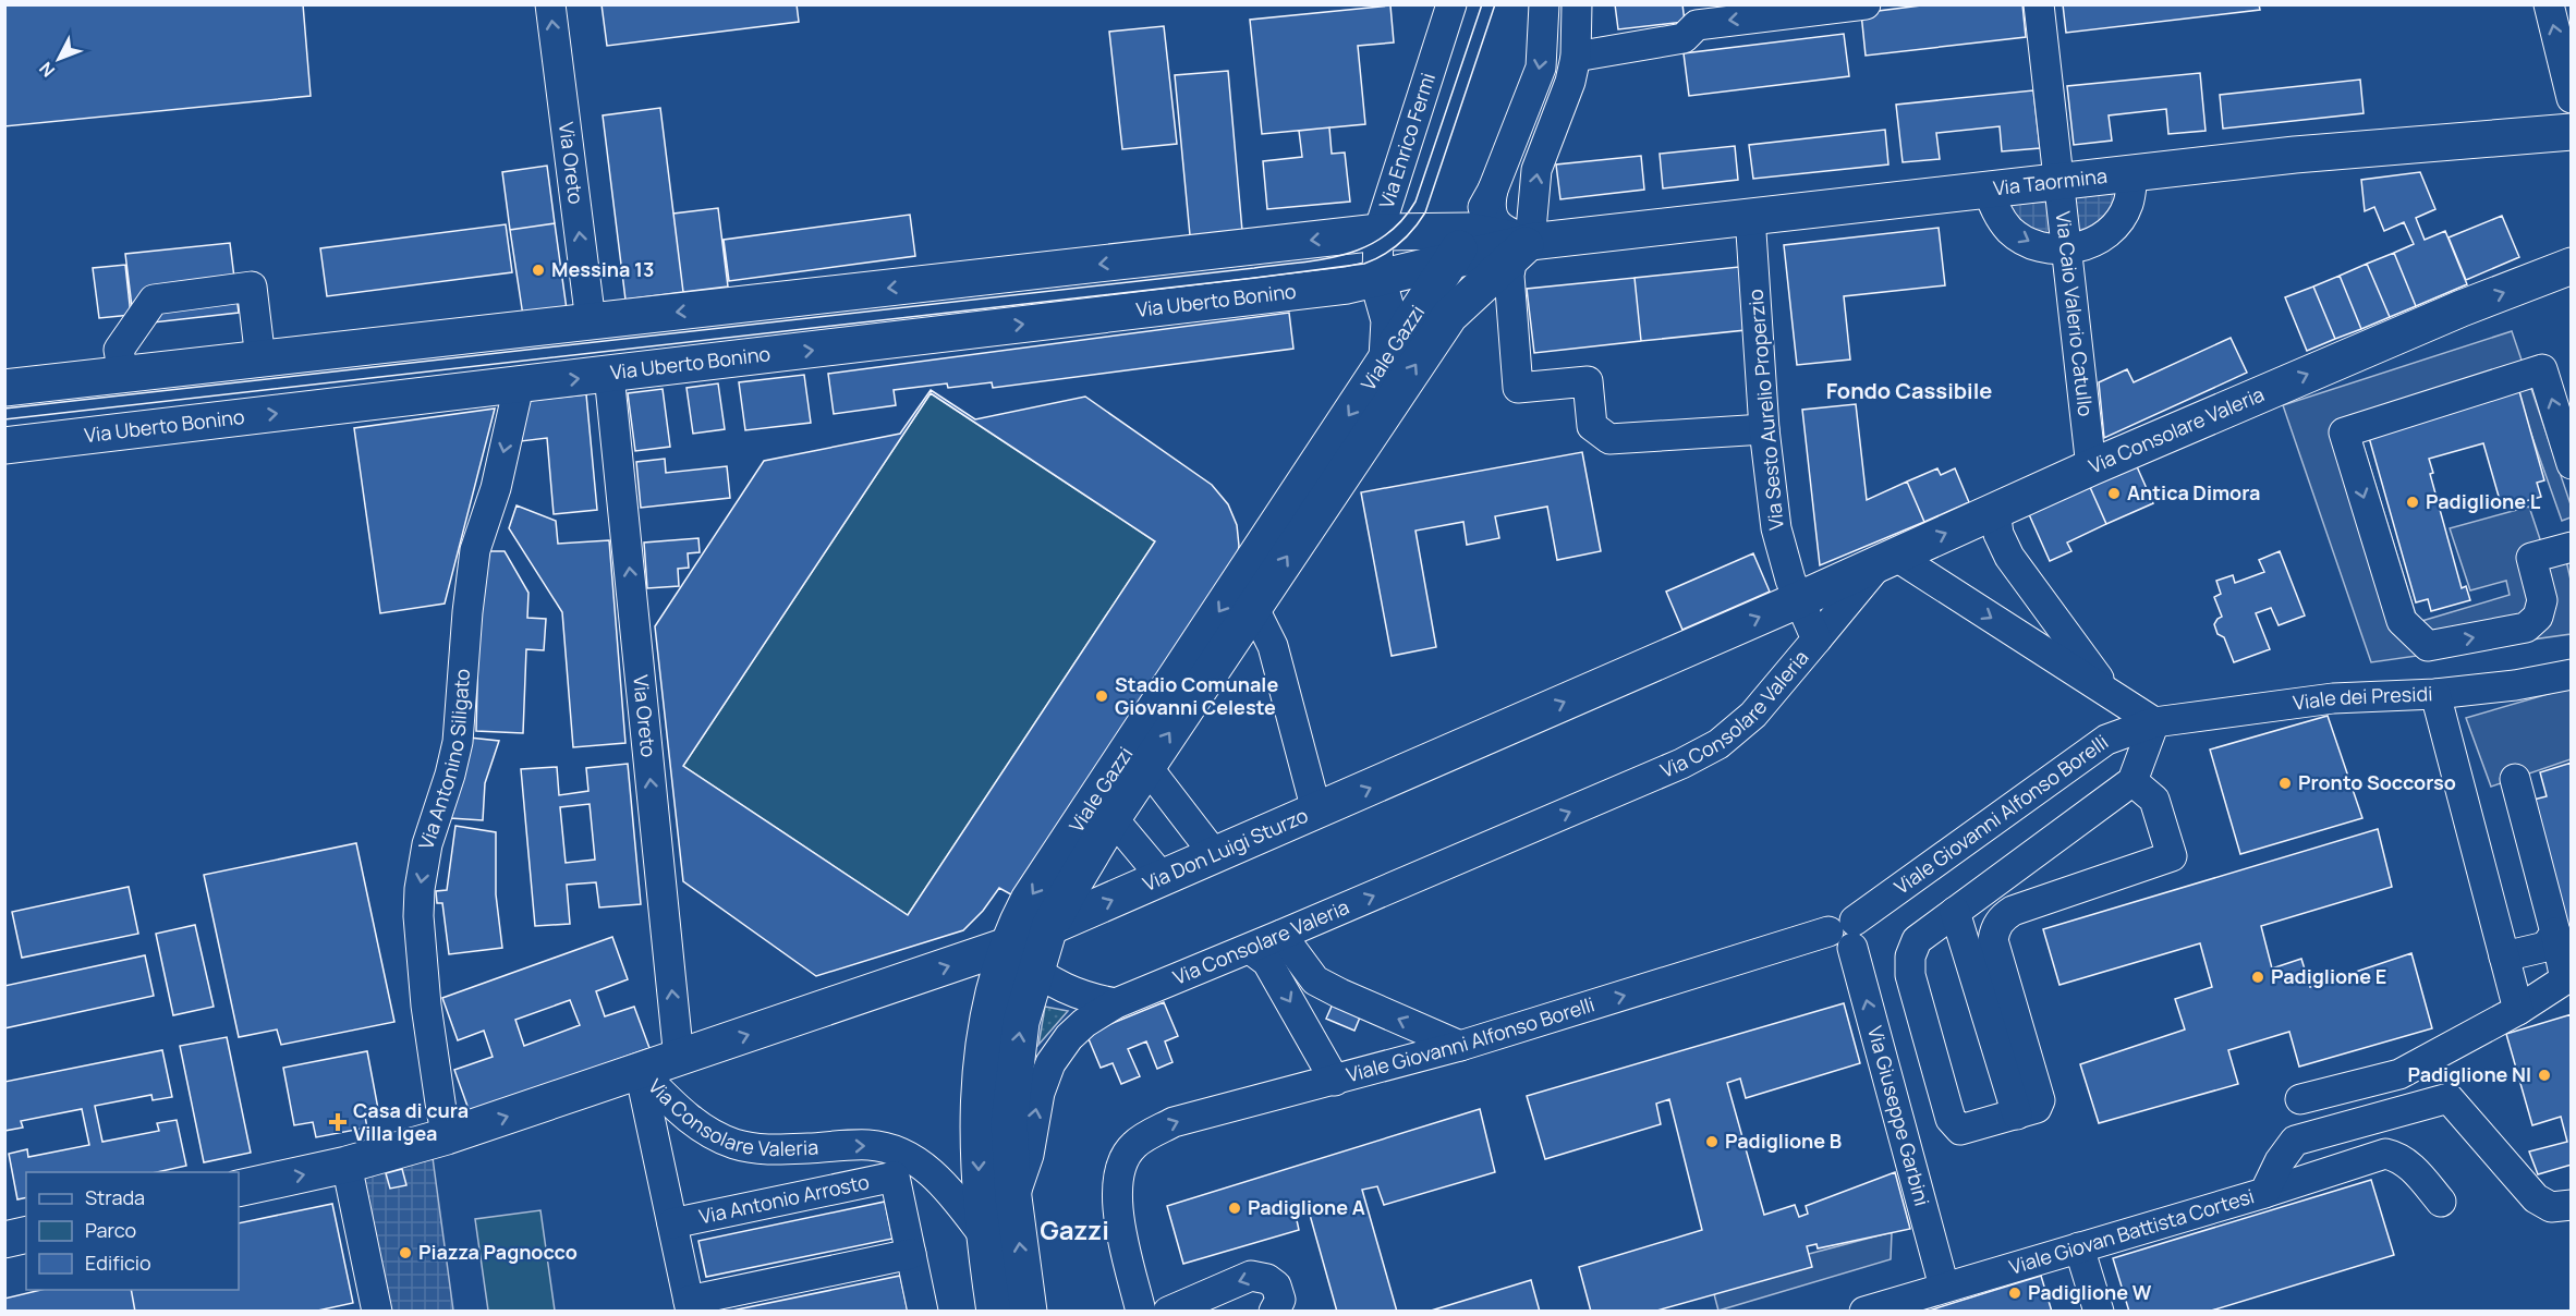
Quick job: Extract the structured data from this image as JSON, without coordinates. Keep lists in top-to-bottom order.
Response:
{
  "streets": {
    "main road": [
      "Via Taormina",
      "Via Uberto Bonino",
      "Viale Gazzi",
      "Via Consolare Valeria",
      "Via Don Luigi Sturzo"
    ],
    "street": [
      "Via Enrico Fermi",
      "Via Oreto",
      "Via Caio Valerio Catullo",
      "Via Sesto Aurelio Properzio",
      "Viale dei Presidi",
      "Via Antonino Siligato",
      "Viale Giovanni Alfonso Borelli",
      "Via Giuseppe Garbini",
      "Via Antonio Arrosto",
      "Viale Giovan Battista Cortesi"
    ]
  },
  "crossings": [
    ["Via Enrico Fermi", "Via Uberto Bonino"],
    ["Via Oreto", "Via Uberto Bonino"],
    ["Via Oreto", "Via Don Luigi Sturzo"],
    ["Via Taormina", "Via Uberto Bonino"],
    ["Via Taormina", "Via Caio Valerio Catullo"],
    ["Via Taormina", "Viale Gazzi"],
    ["Via Taormina", "Via Sesto Aurelio Properzio"],
    ["Via Uberto Bonino", "Viale Gazzi"],
    ["Via Uberto Bonino", "Via Antonino Siligato"],
    ["Via Caio Valerio Catullo", "Via Consolare Valeria"],
    ["Viale Gazzi", "Via Consolare Valeria"],
    ["Viale Gazzi", "Via Don Luigi Sturzo"],
    ["Via Sesto Aurelio Properzio", "Via Consolare Valeria"],
    ["Via Sesto Aurelio Properzio", "Via Don Luigi Sturzo"],
    ["Via Consolare Valeria", "Via Antonino Siligato"],
    ["Via Consolare Valeria", "Via Don Luigi Sturzo"],
    ["Viale dei Presidi", "Viale Giovanni Alfonso Borelli"],
    ["Viale Giovanni Alfonso Borelli", "Via Giuseppe Garbini"],
    ["Via Giuseppe Garbini", "Viale Giovan Battista Cortesi"]
  ],
  "one_way": [
    "Via Oreto",
    "Via Consolare Valeria",
    "Via Antonino Siligato",
    "Viale Giovanni Alfonso Borelli",
    "Via Don Luigi Sturzo"
  ],
  "districts": ["Fondo Cassibile", "Gazzi"],
  "places": {
    "other": [
      "Messina 13",
      "Antica Dimora",
      "Padiglione L",
      "Stadio Comunale Giovanni Celeste",
      "Pronto Soccorso",
      "Padiglione E",
      "Padiglione NI",
      "Padiglione B",
      "Padiglione A",
      "Piazza Pagnocco",
      "Padiglione W"
    ],
    "health": ["Casa di cura Villa Igea"]
  },
  "legend": ["Strada", "Parco", "Edificio"],
  "north": "bottom left"
}
